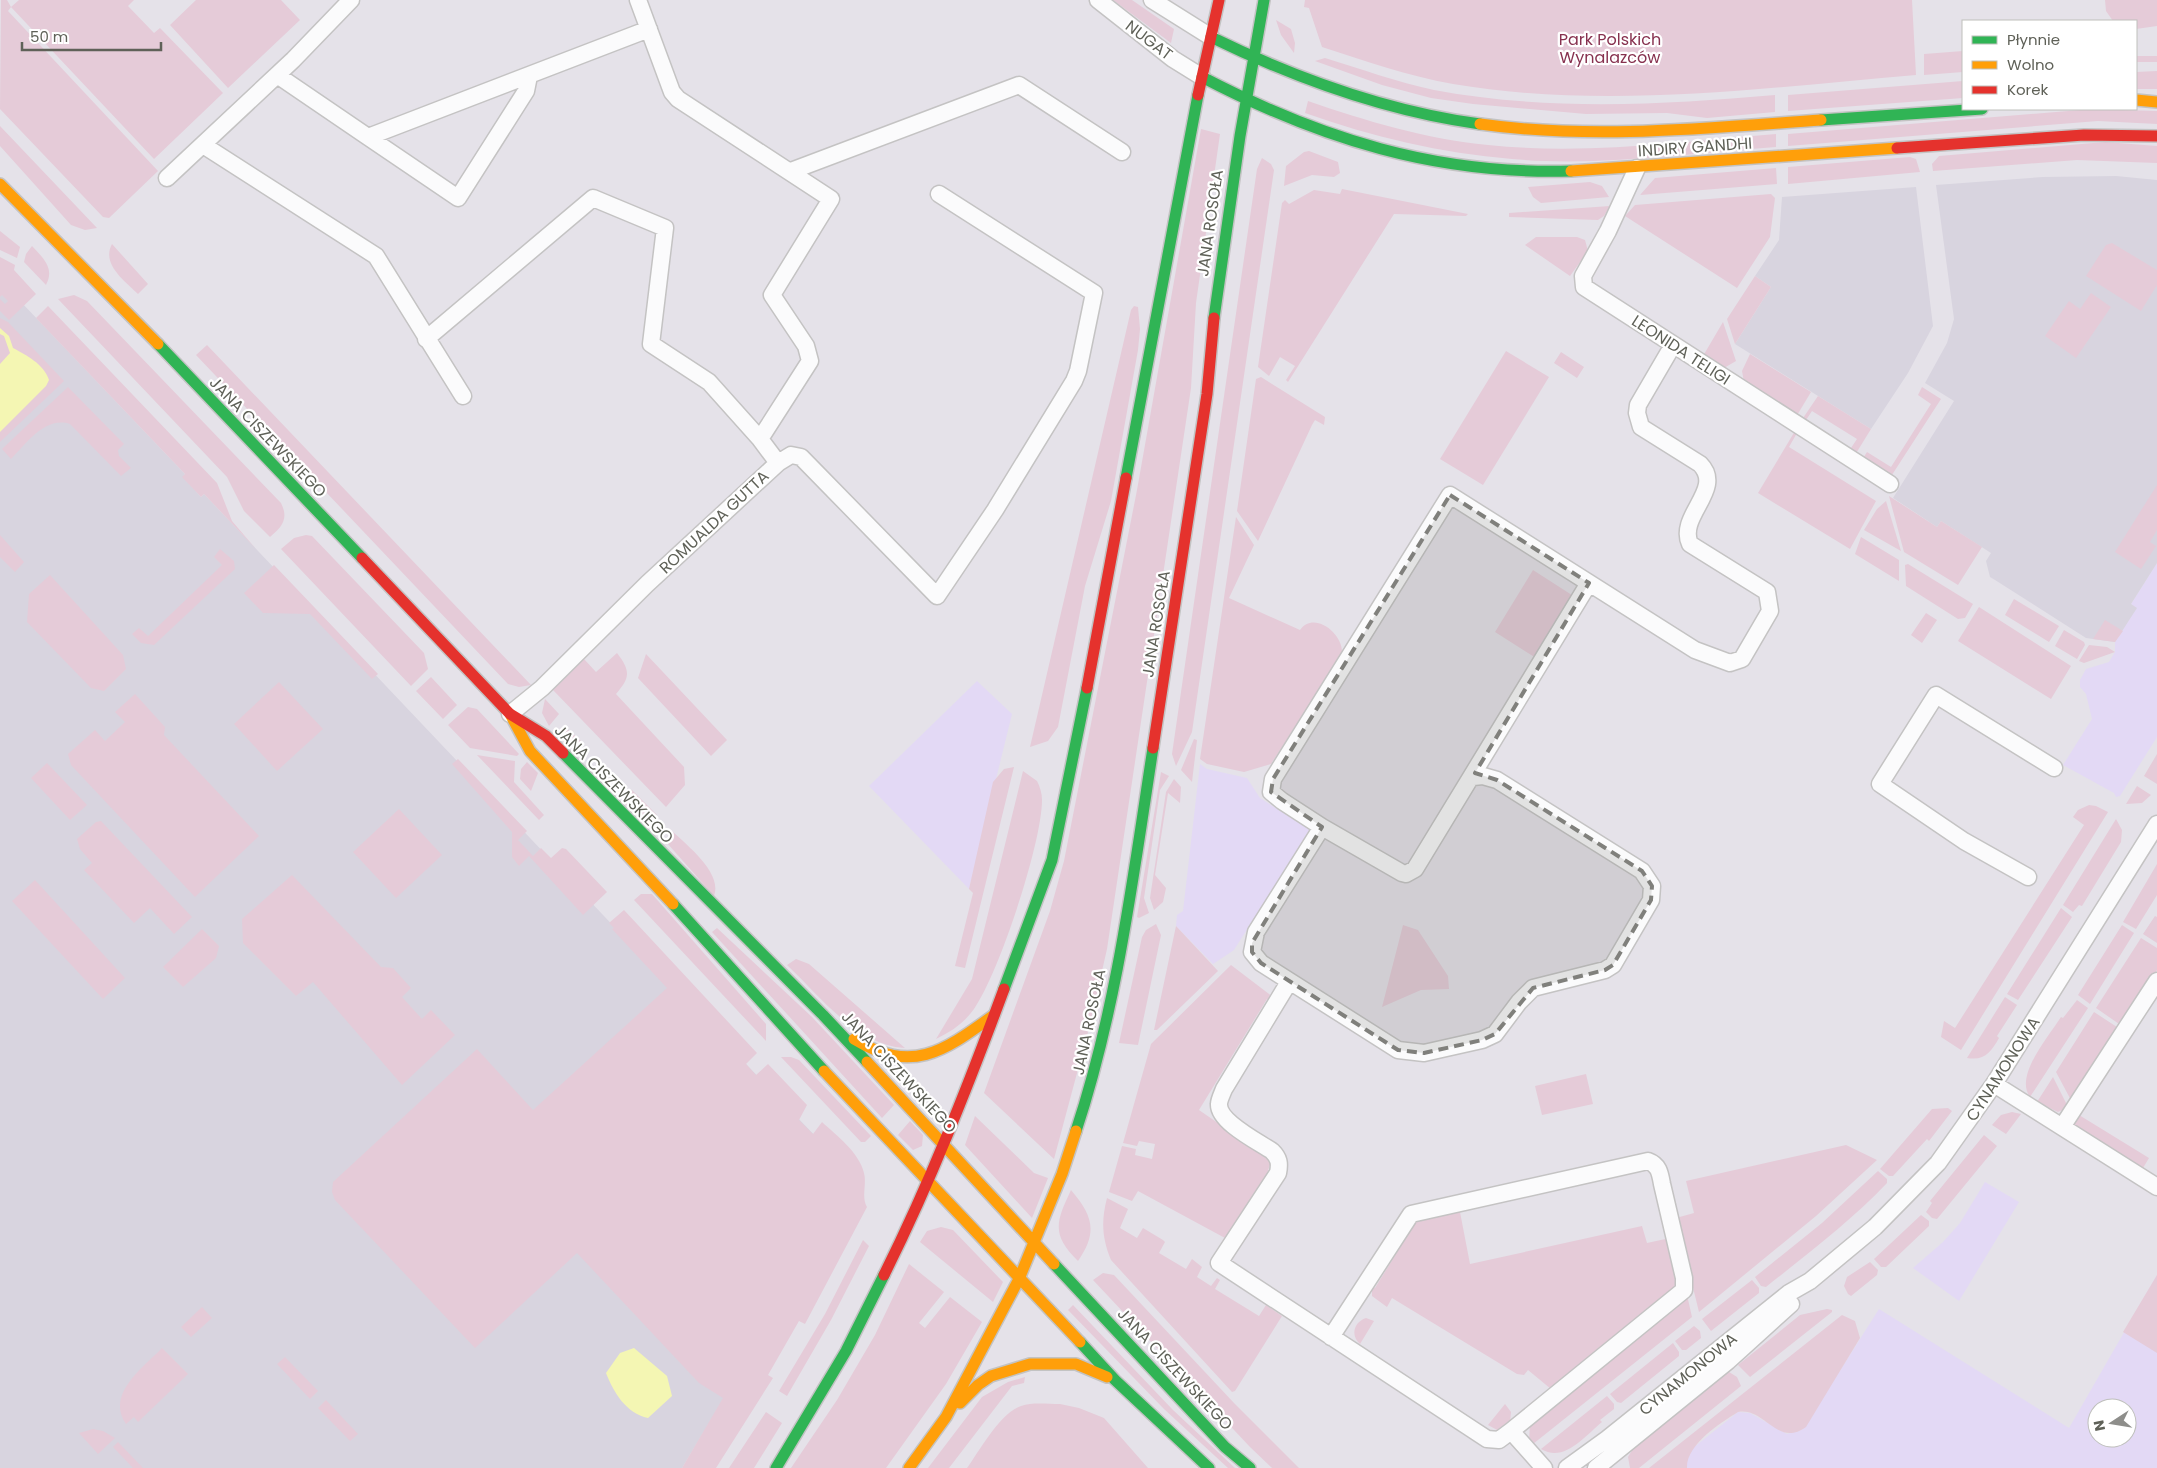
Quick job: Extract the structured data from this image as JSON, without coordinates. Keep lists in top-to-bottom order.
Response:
{
  "streets": {
    "street": [
      "NUGAT",
      "INDIRY GANDHI",
      "JANA ROSOŁA",
      "LEONIDA TELIGI",
      "JANA CISZEWSKIEGO",
      "ROMUALDA GUTTA",
      "CYNAMONOWA"
    ]
  },
  "crossings": [
    ["NUGAT", "INDIRY GANDHI"],
    ["INDIRY GANDHI", "JANA ROSOŁA"],
    ["INDIRY GANDHI", "LEONIDA TELIGI"],
    ["JANA ROSOŁA", "JANA CISZEWSKIEGO"],
    ["JANA CISZEWSKIEGO", "ROMUALDA GUTTA"]
  ],
  "parks": ["Park Polskich Wynalazców"],
  "legend": ["Płynnie", "Wolno", "Korek"],
  "scale_bar": "50 m",
  "north": "left"
}
